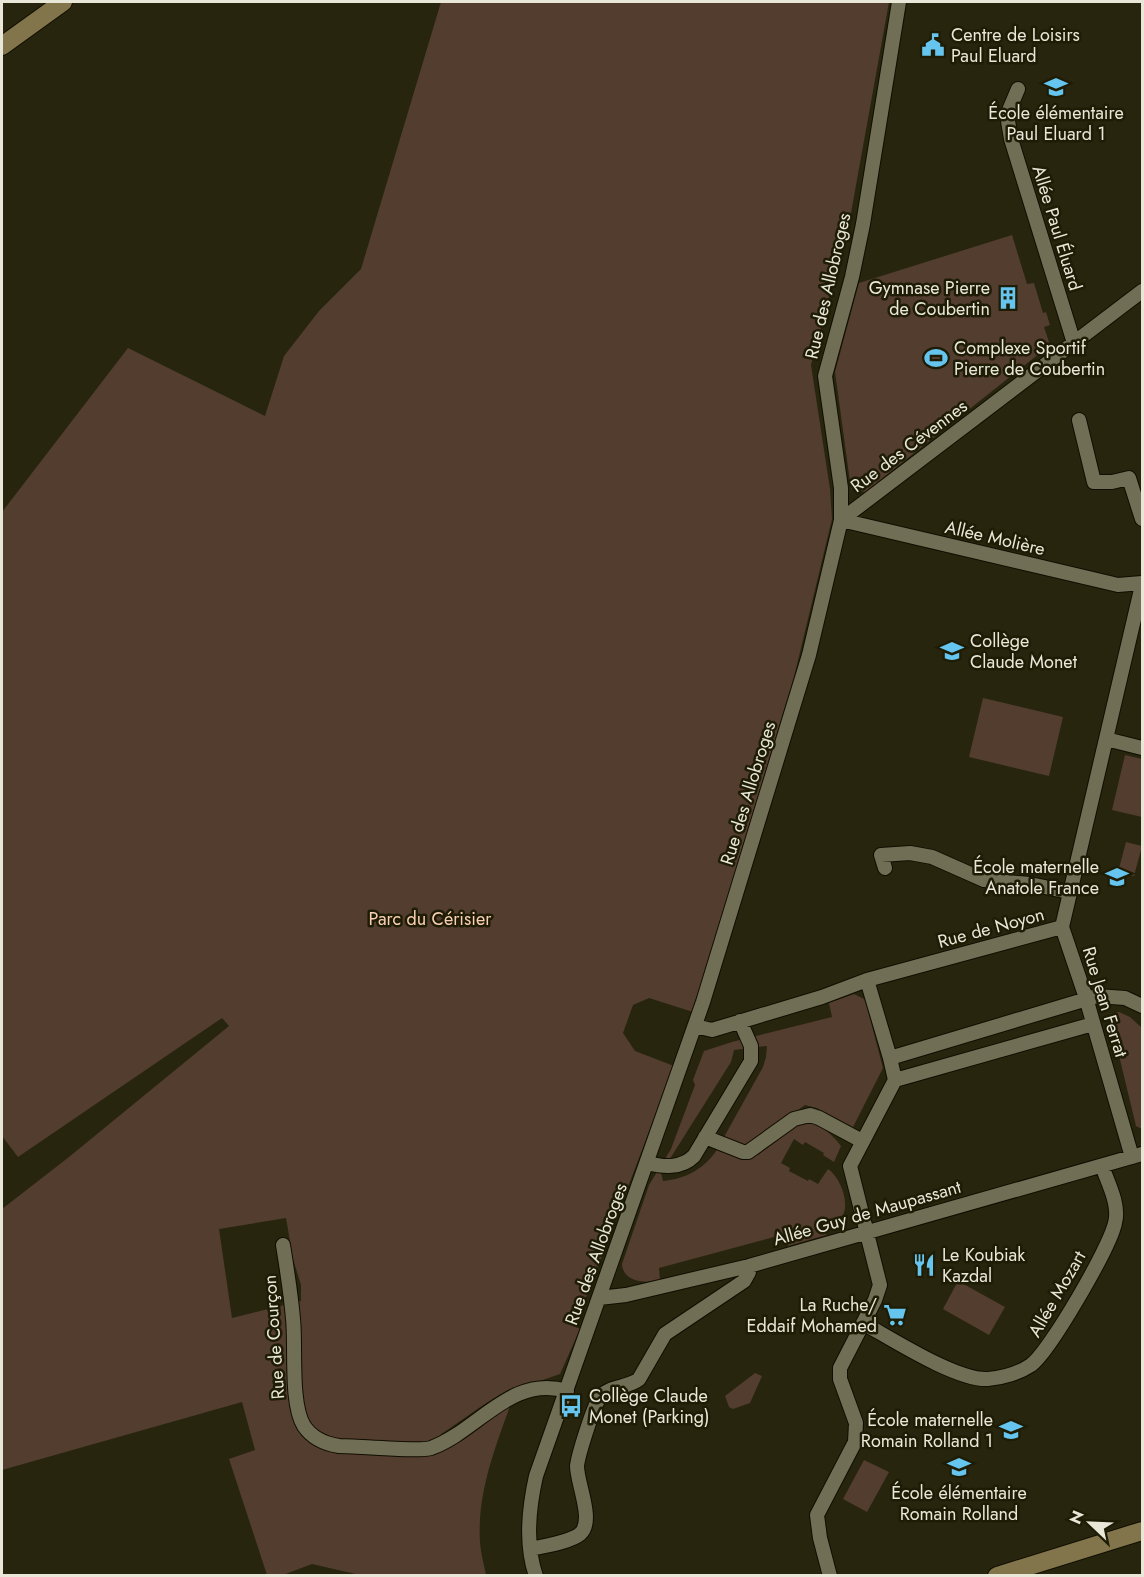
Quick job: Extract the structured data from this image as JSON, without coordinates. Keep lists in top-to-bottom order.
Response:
{
  "streets": {
    "street": [
      "Allée Paul Éluard",
      "Rue des Allobroges",
      "Rue des Cévennes",
      "Allée Molière",
      "Rue de Noyon",
      "Rue Jean Ferrat",
      "Allée Guy de Maupassant",
      "Allée Mozart",
      "Rue de Courçon"
    ]
  },
  "crossings": [
    ["Allée Paul Éluard", "Rue des Cévennes"],
    ["Rue des Allobroges", "Rue des Cévennes"],
    ["Rue des Allobroges", "Allée Molière"],
    ["Rue des Allobroges", "Rue de Noyon"],
    ["Rue des Allobroges", "Allée Guy de Maupassant"],
    ["Rue des Allobroges", "Rue de Courçon"],
    ["Rue des Cévennes", "Allée Molière"],
    ["Allée Molière", "Rue de Noyon"],
    ["Rue de Noyon", "Rue Jean Ferrat"],
    ["Rue Jean Ferrat", "Allée Guy de Maupassant"],
    ["Allée Guy de Maupassant", "Allée Mozart"]
  ],
  "parks": ["Parc du Cérisier"],
  "places": {
    "public building": ["Centre de Loisirs Paul Eluard"],
    "school or university": [
      "École élémentaire Paul Eluard 1",
      "Collège Claude Monet",
      "École maternelle Anatole France",
      "École maternelle Romain Rolland 1",
      "École élémentaire Romain Rolland"
    ],
    "building": ["Gymnase Pierre de Coubertin"],
    "sports": ["Complexe Sportif Pierre de Coubertin"],
    "restaurant": ["Le Koubiak Kazdal"],
    "supermarket": ["La Ruche/ Eddaif Mohamed"],
    "bus stop": ["Collège Claude Monet (Parking)"]
  },
  "north": "top left"
}
